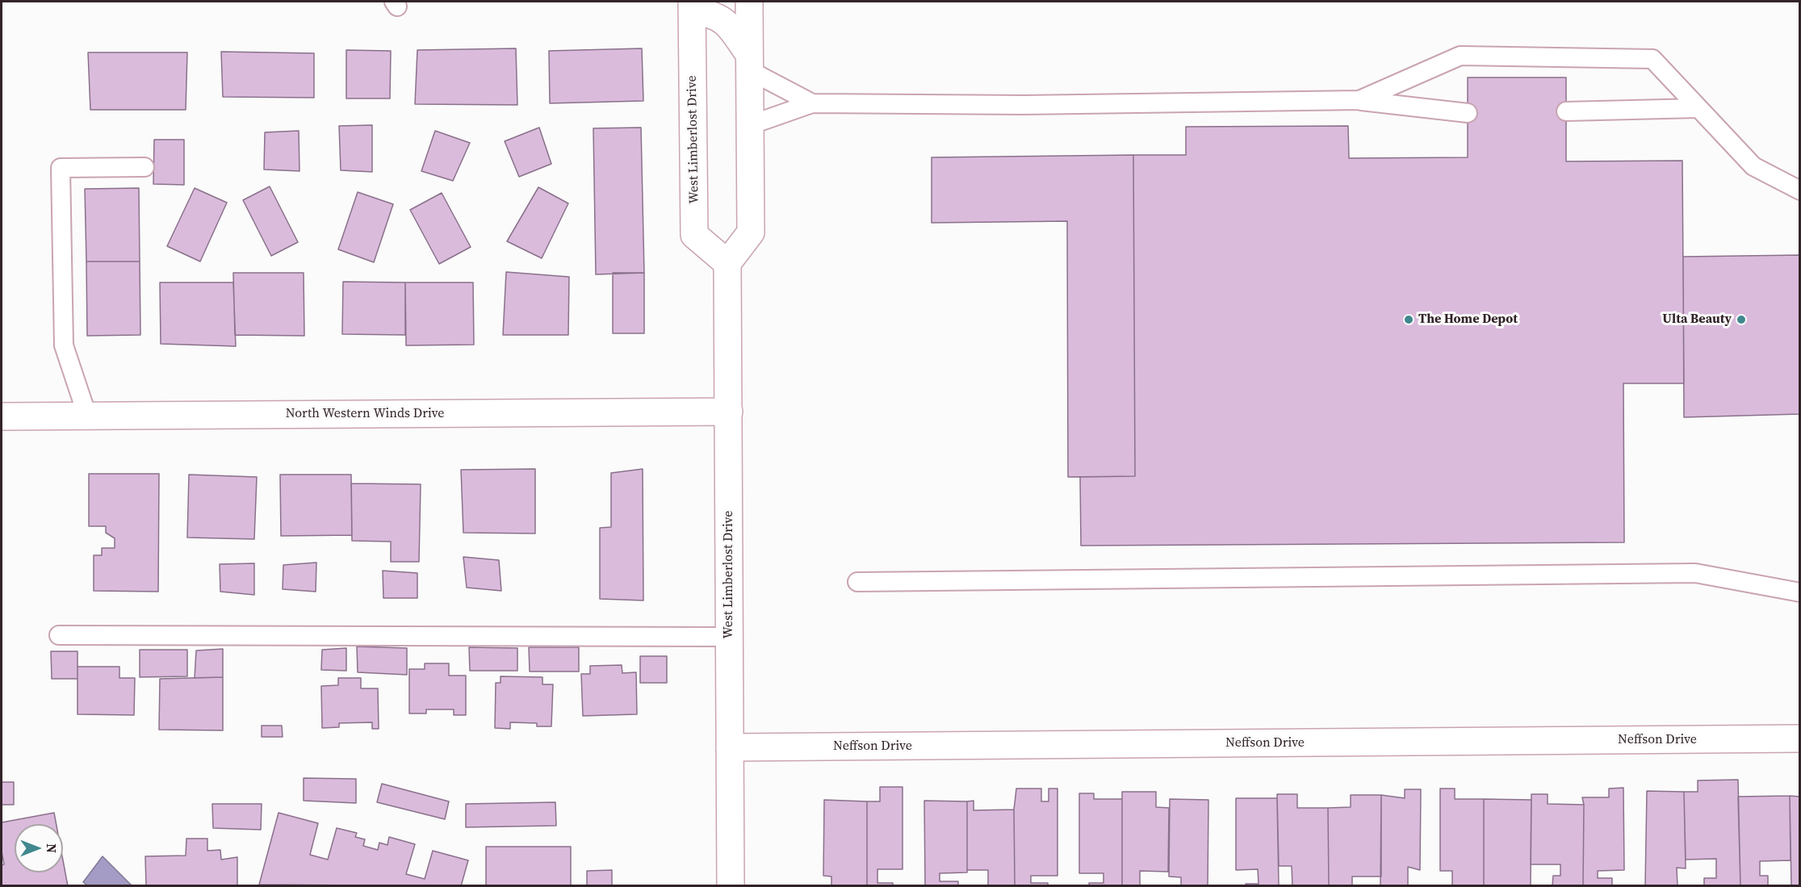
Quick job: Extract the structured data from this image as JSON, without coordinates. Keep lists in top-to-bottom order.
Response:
{
  "streets": {
    "street": ["West Limberlost Drive", "North Western Winds Drive", "Neffson Drive"]
  },
  "crossings": [
    ["West Limberlost Drive", "North Western Winds Drive"],
    ["West Limberlost Drive", "Neffson Drive"]
  ],
  "places": ["The Home Depot", "Ulta Beauty"],
  "north": "right"
}
